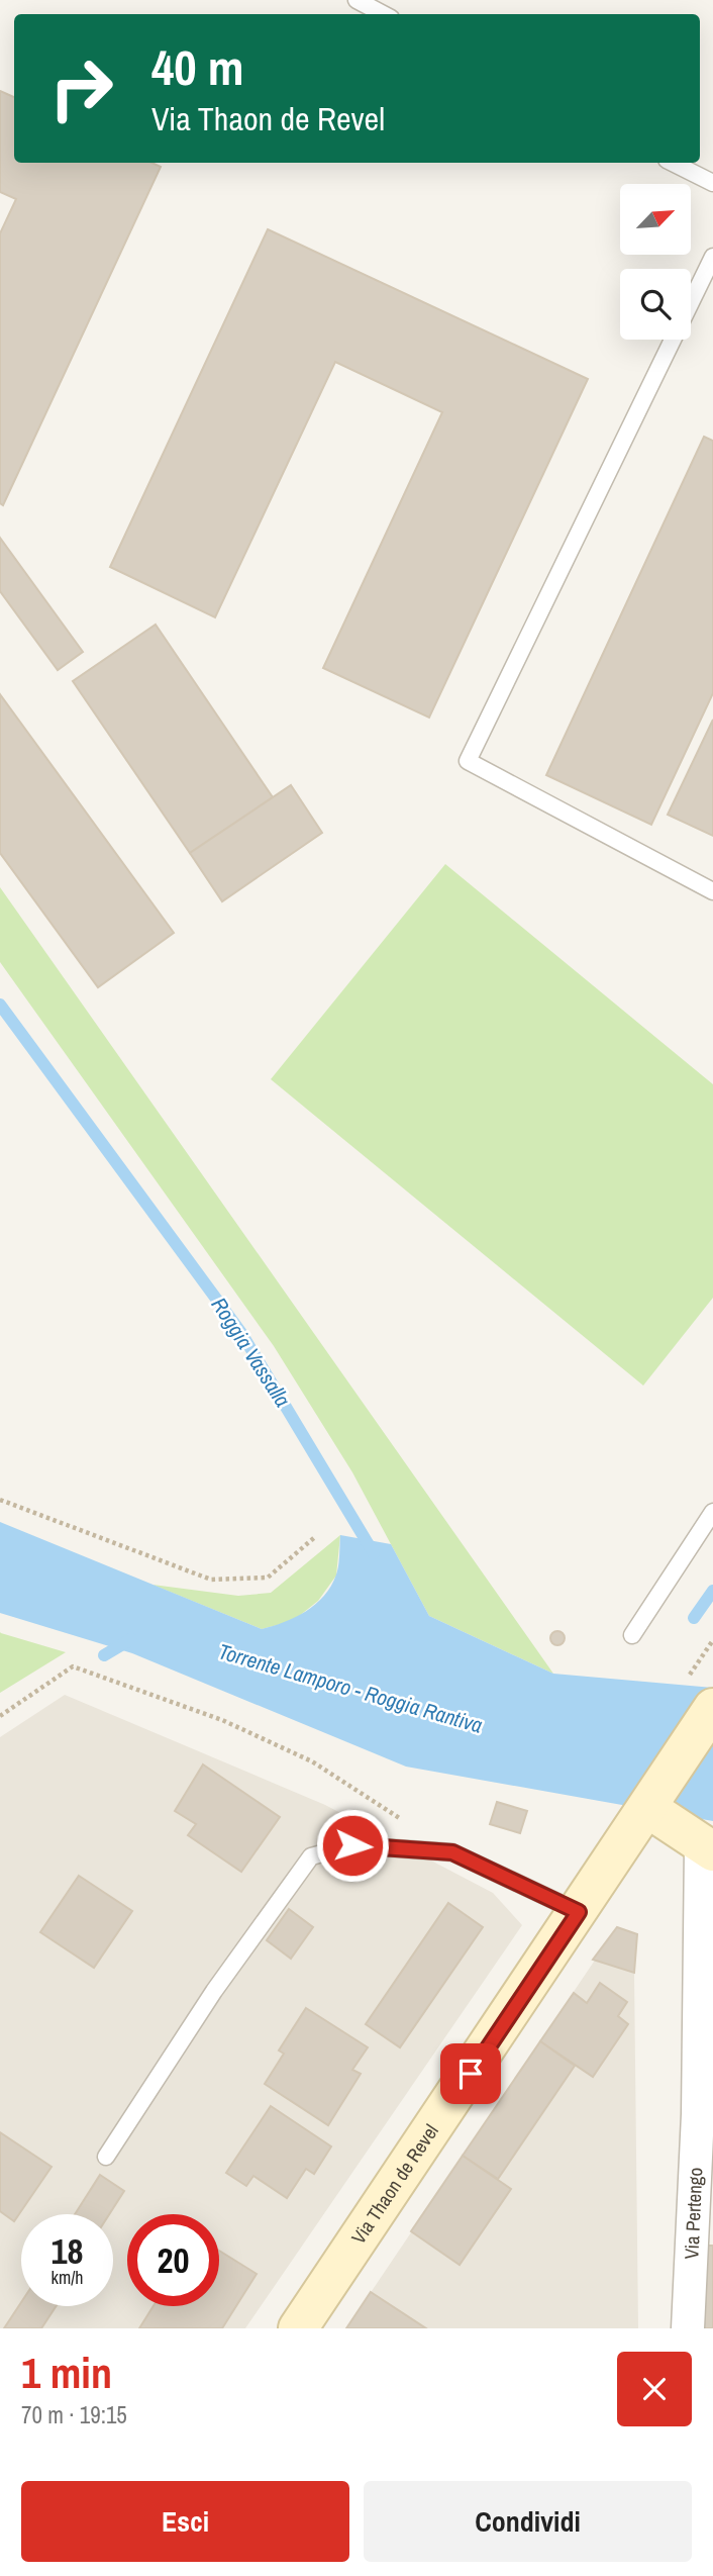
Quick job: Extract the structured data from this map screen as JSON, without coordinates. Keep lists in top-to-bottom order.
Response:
{
  "streets": {
    "main road": ["Via Thaon de Revel"],
    "street": ["Via Pertengo"]
  },
  "water": ["Roggia Vassalla", "Torrente Lamporo - Roggia Rantiva"],
  "north": "top right",
  "page": {
    "turn": ["40 m", "Via Thaon de Revel"],
    "speed": "18 km/h",
    "limit": "20",
    "heading": ["1 min", "70 m · 19:15"],
    "buttons": ["Esci", "Condividi"]
  }
}
